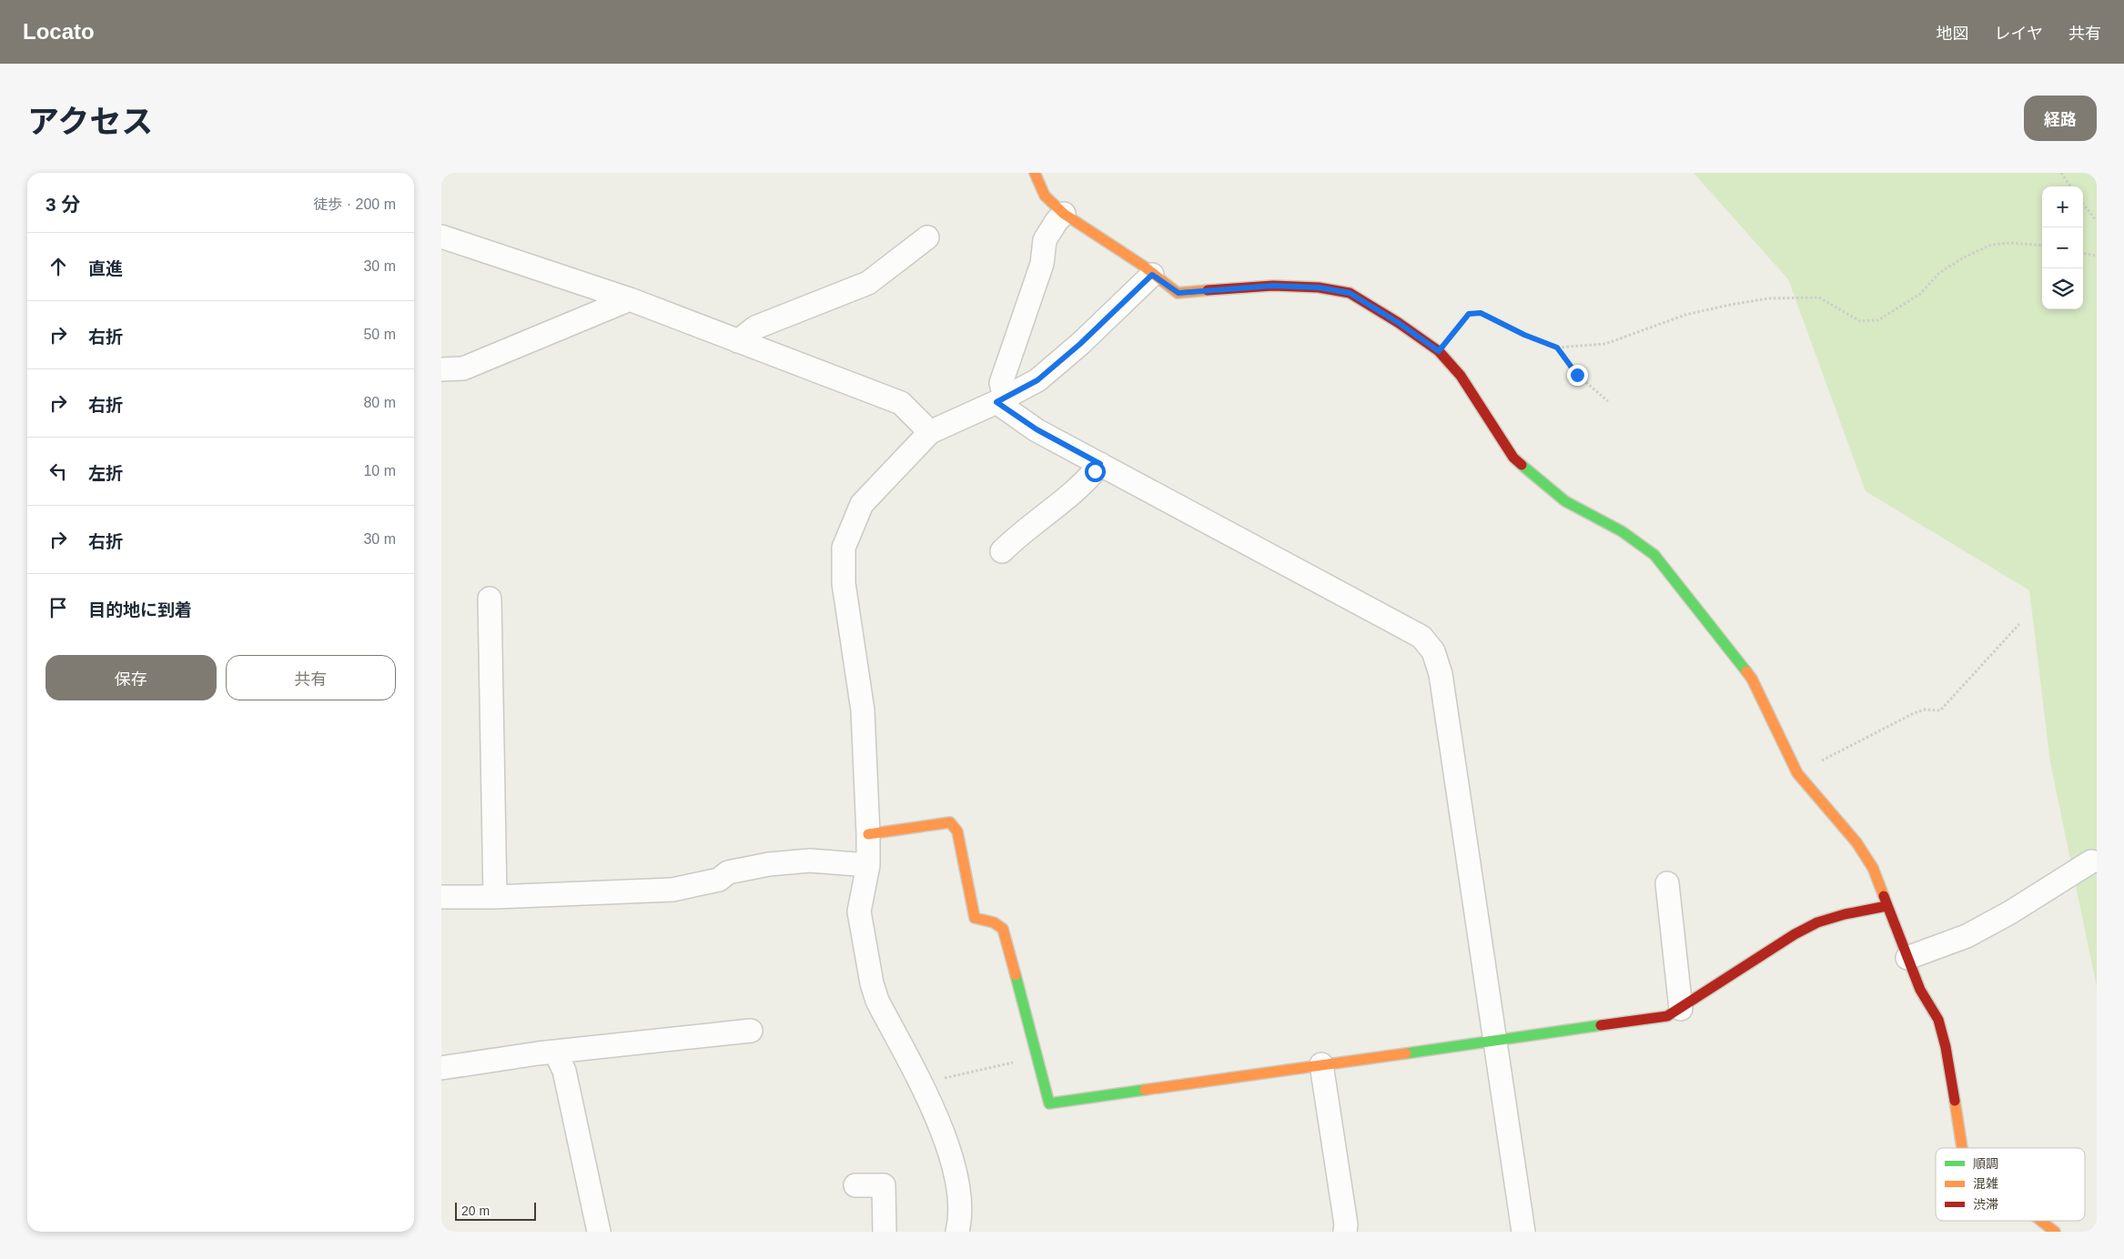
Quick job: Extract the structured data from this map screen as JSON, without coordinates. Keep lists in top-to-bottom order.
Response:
{
  "legend": ["順調", "混雑", "渋滞"],
  "scale_bar": "20 m",
  "page": {
    "header": "Locato",
    "nav": ["地図", "レイヤ", "共有"],
    "title": "アクセス",
    "buttons": [
      "経路",
      ["保存", "共有"]
    ],
    "heading": ["3 分", "徒歩 · 200 m"],
    "map_buttons": ["+", "−"],
    "list": [
      ["直進", "30 m"],
      ["右折", "50 m"],
      ["右折", "80 m"],
      ["左折", "10 m"],
      ["右折", "30 m"],
      "目的地に到着"
    ],
    "scale": "20 m"
  }
}
